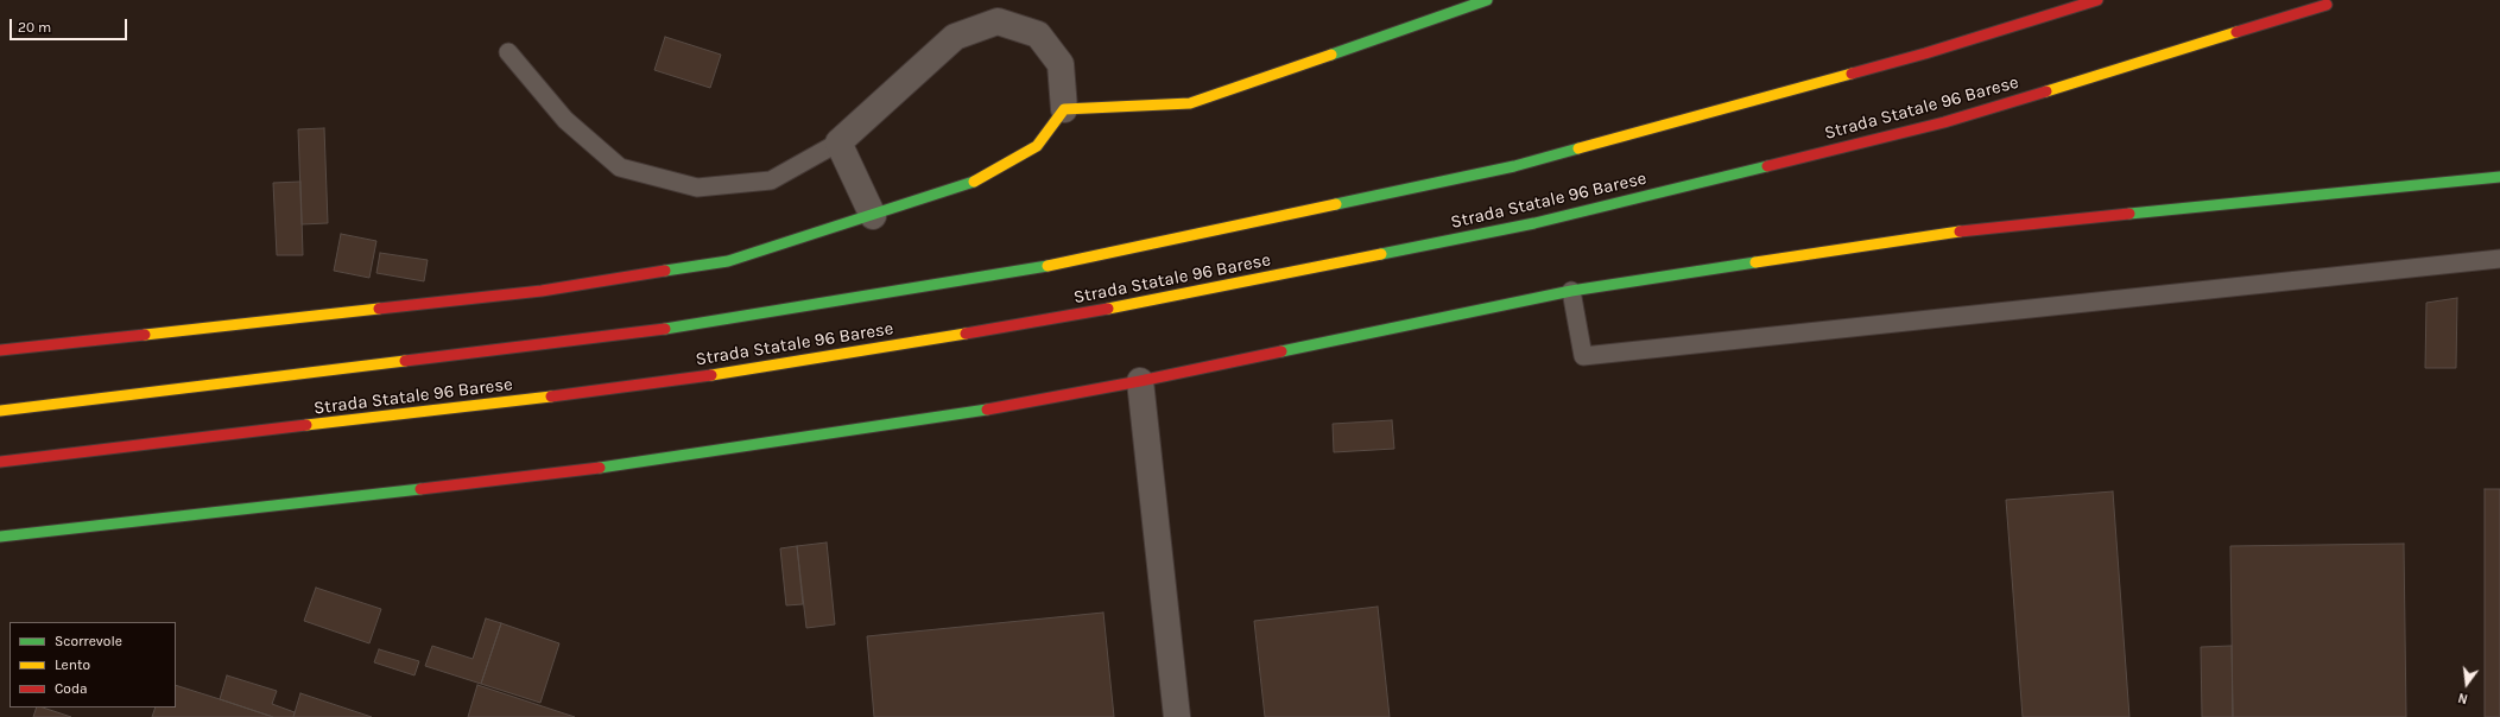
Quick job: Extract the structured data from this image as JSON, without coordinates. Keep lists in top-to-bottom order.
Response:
{
  "streets": {
    "main road": ["Strada Statale 96 Barese"]
  },
  "legend": ["Scorrevole", "Lento", "Coda"],
  "scale_bar": "20 m",
  "north": "bottom"
}
